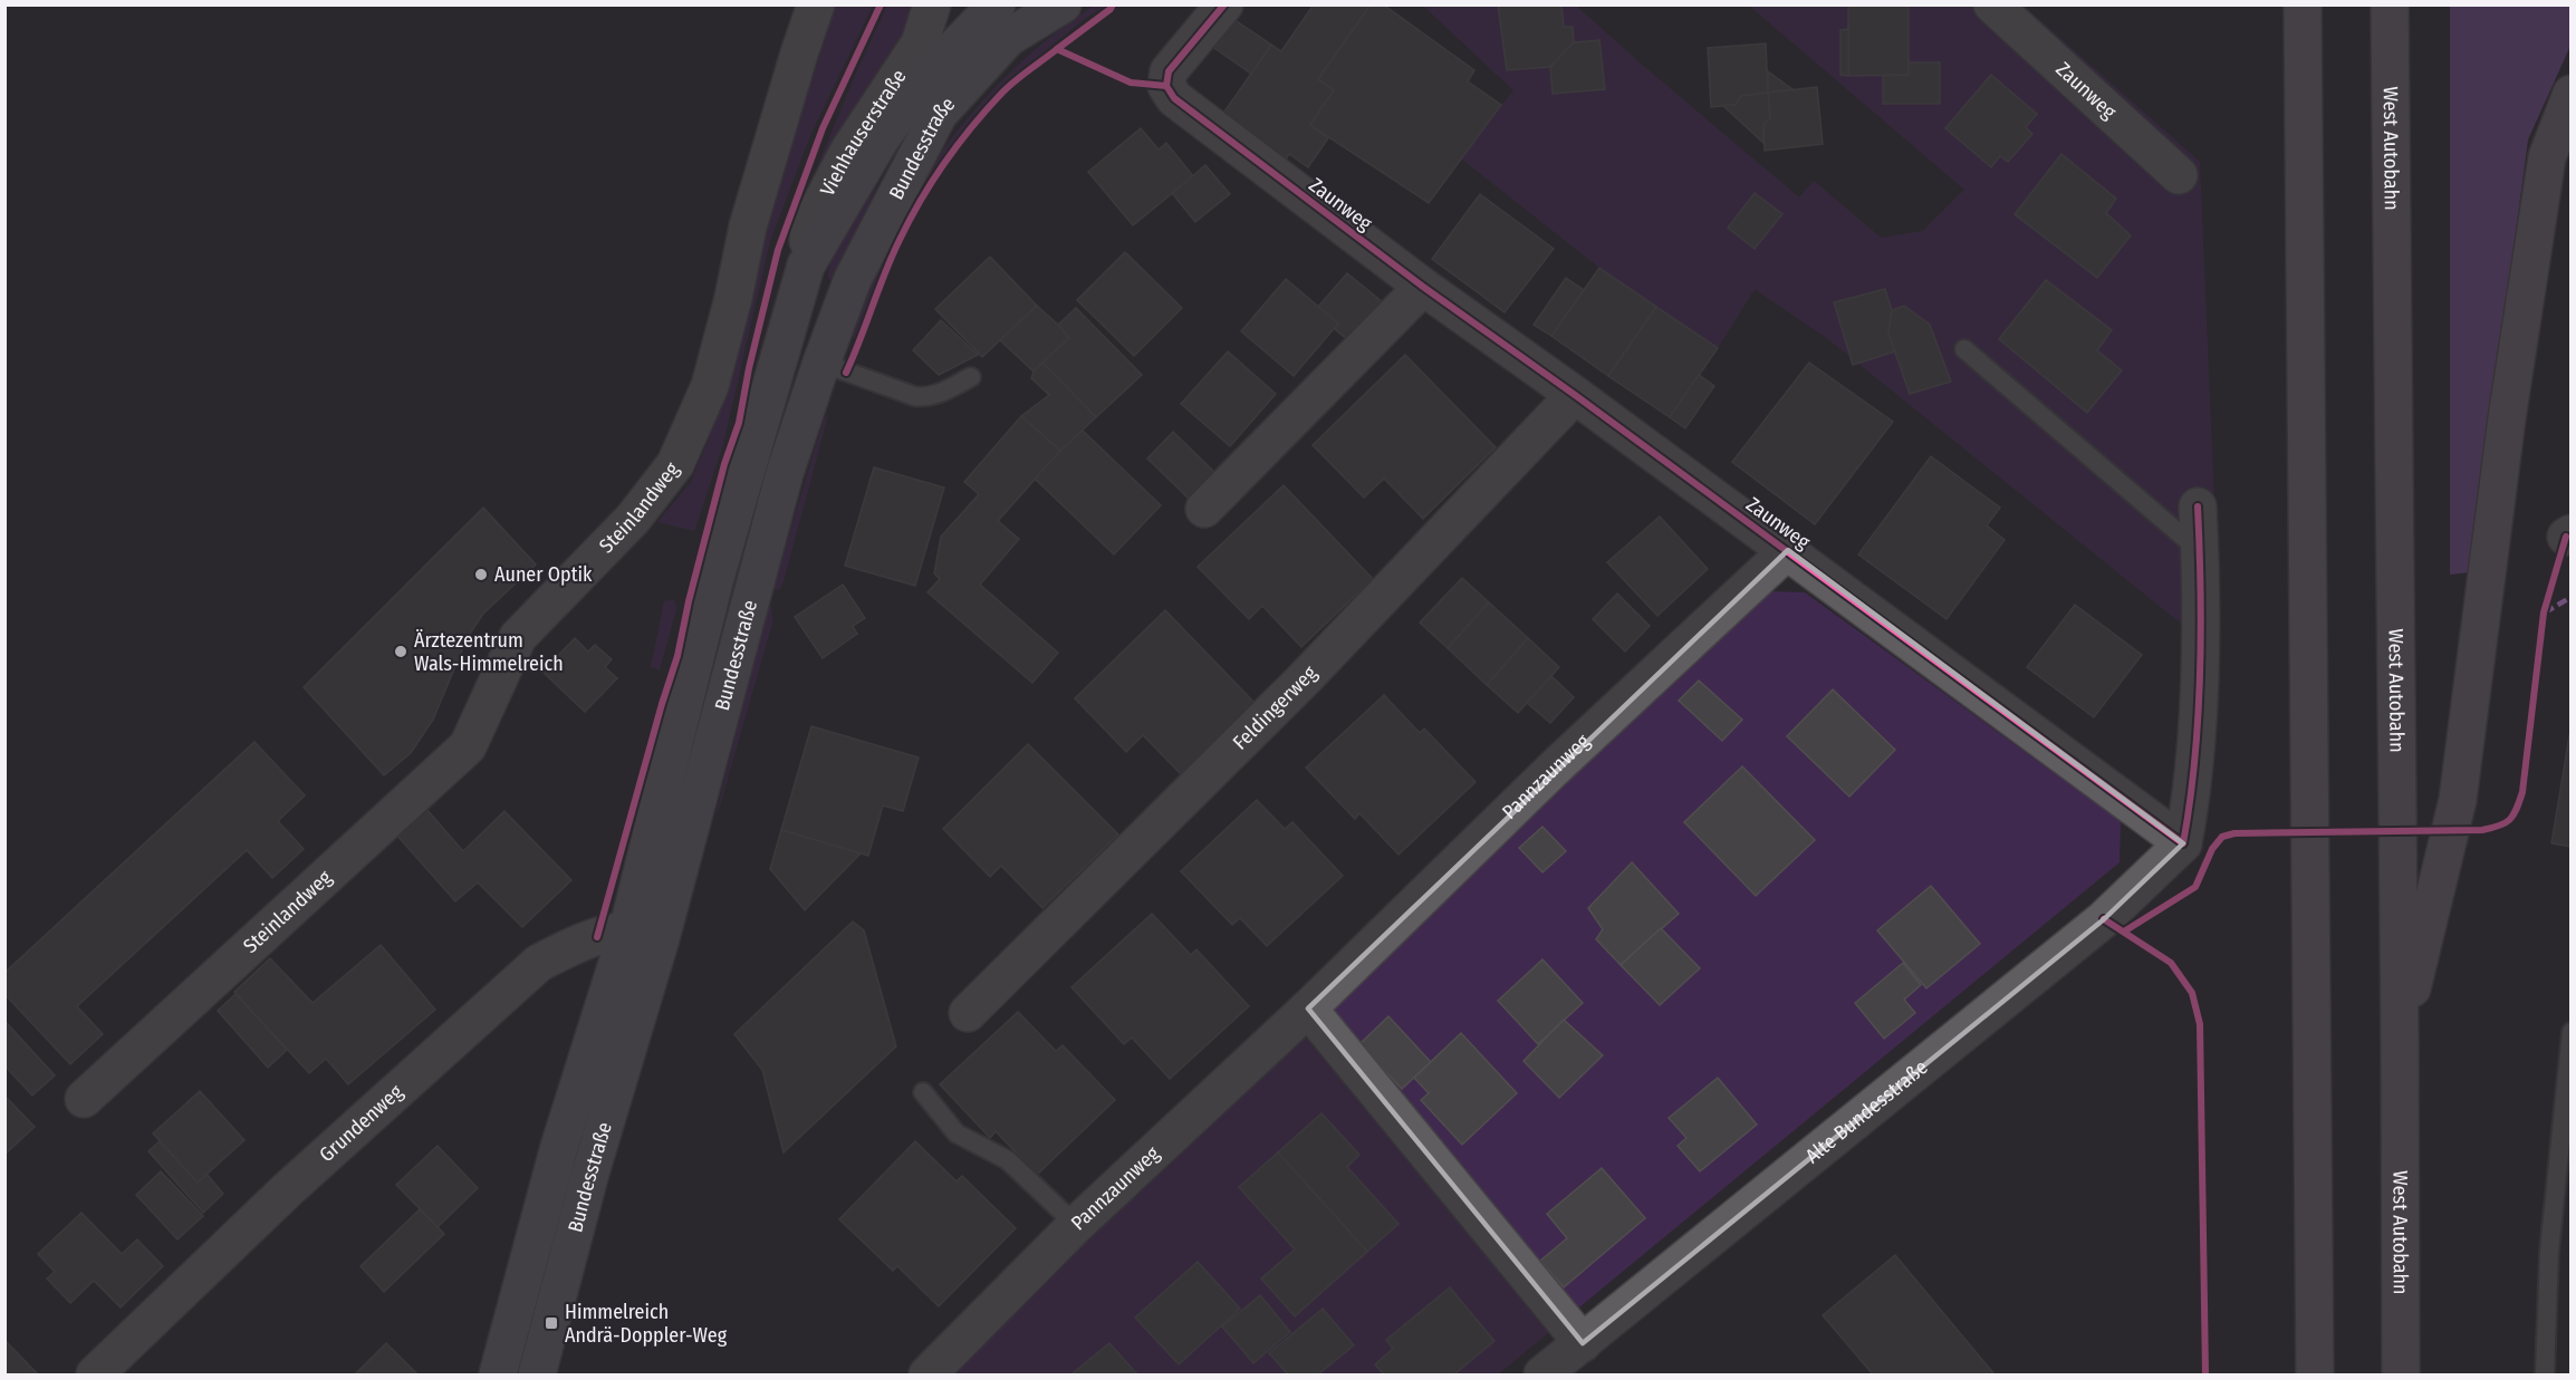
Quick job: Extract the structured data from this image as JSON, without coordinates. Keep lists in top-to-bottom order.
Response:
{
  "streets": {
    "highway": ["West Autobahn"],
    "main road": ["Bundesstraße"],
    "street": [
      "Zaunweg",
      "Viehhauserstraße",
      "Steinlandweg",
      "Feldingerweg",
      "Pannzaunweg",
      "Alte Bundesstraße",
      "Grundenweg"
    ]
  },
  "crossings": [
    ["Zaunweg", "Feldingerweg"],
    ["Zaunweg", "Pannzaunweg"],
    ["Zaunweg", "Alte Bundesstraße"],
    ["Viehhauserstraße", "Bundesstraße"],
    ["Bundesstraße", "Grundenweg"]
  ],
  "places": {
    "other": ["Auner Optik", "Ärztezentrum Wals-Himmelreich"],
    "transit": ["Himmelreich Andrä-Doppler-Weg"]
  }
}
